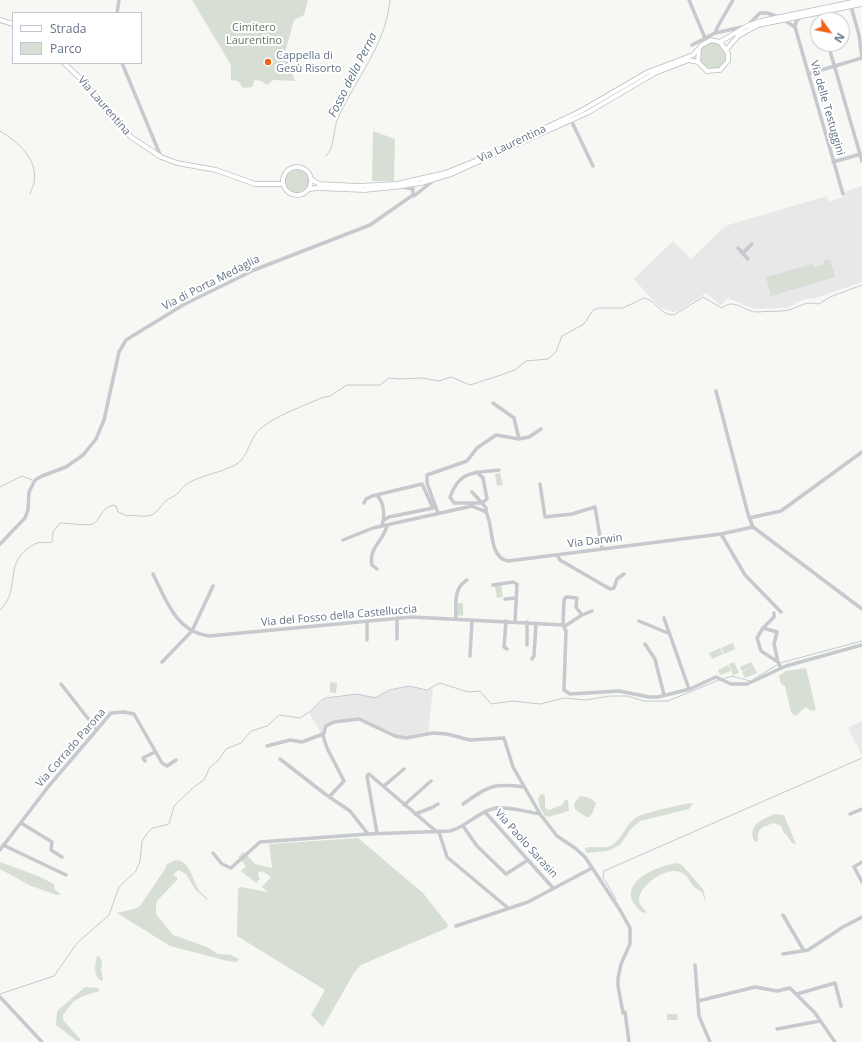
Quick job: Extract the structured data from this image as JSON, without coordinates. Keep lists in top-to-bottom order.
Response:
{
  "streets": {
    "main road": ["Via Laurentina"],
    "street": [
      "Via delle Testuggini",
      "Via di Porta Medaglia",
      "Via Darwin",
      "Via del Fosso della Castelluccia",
      "Via Corrado Parona",
      "Via Paolo Sarasin"
    ]
  },
  "crossings": [
    ["Via Laurentina", "Via di Porta Medaglia"]
  ],
  "water": ["Fosso della Perna"],
  "parks": ["Cimitero Laurentino"],
  "places": ["Cappella di Gesù Risorto"],
  "legend": ["Strada", "Parco"],
  "north": "bottom right"
}
